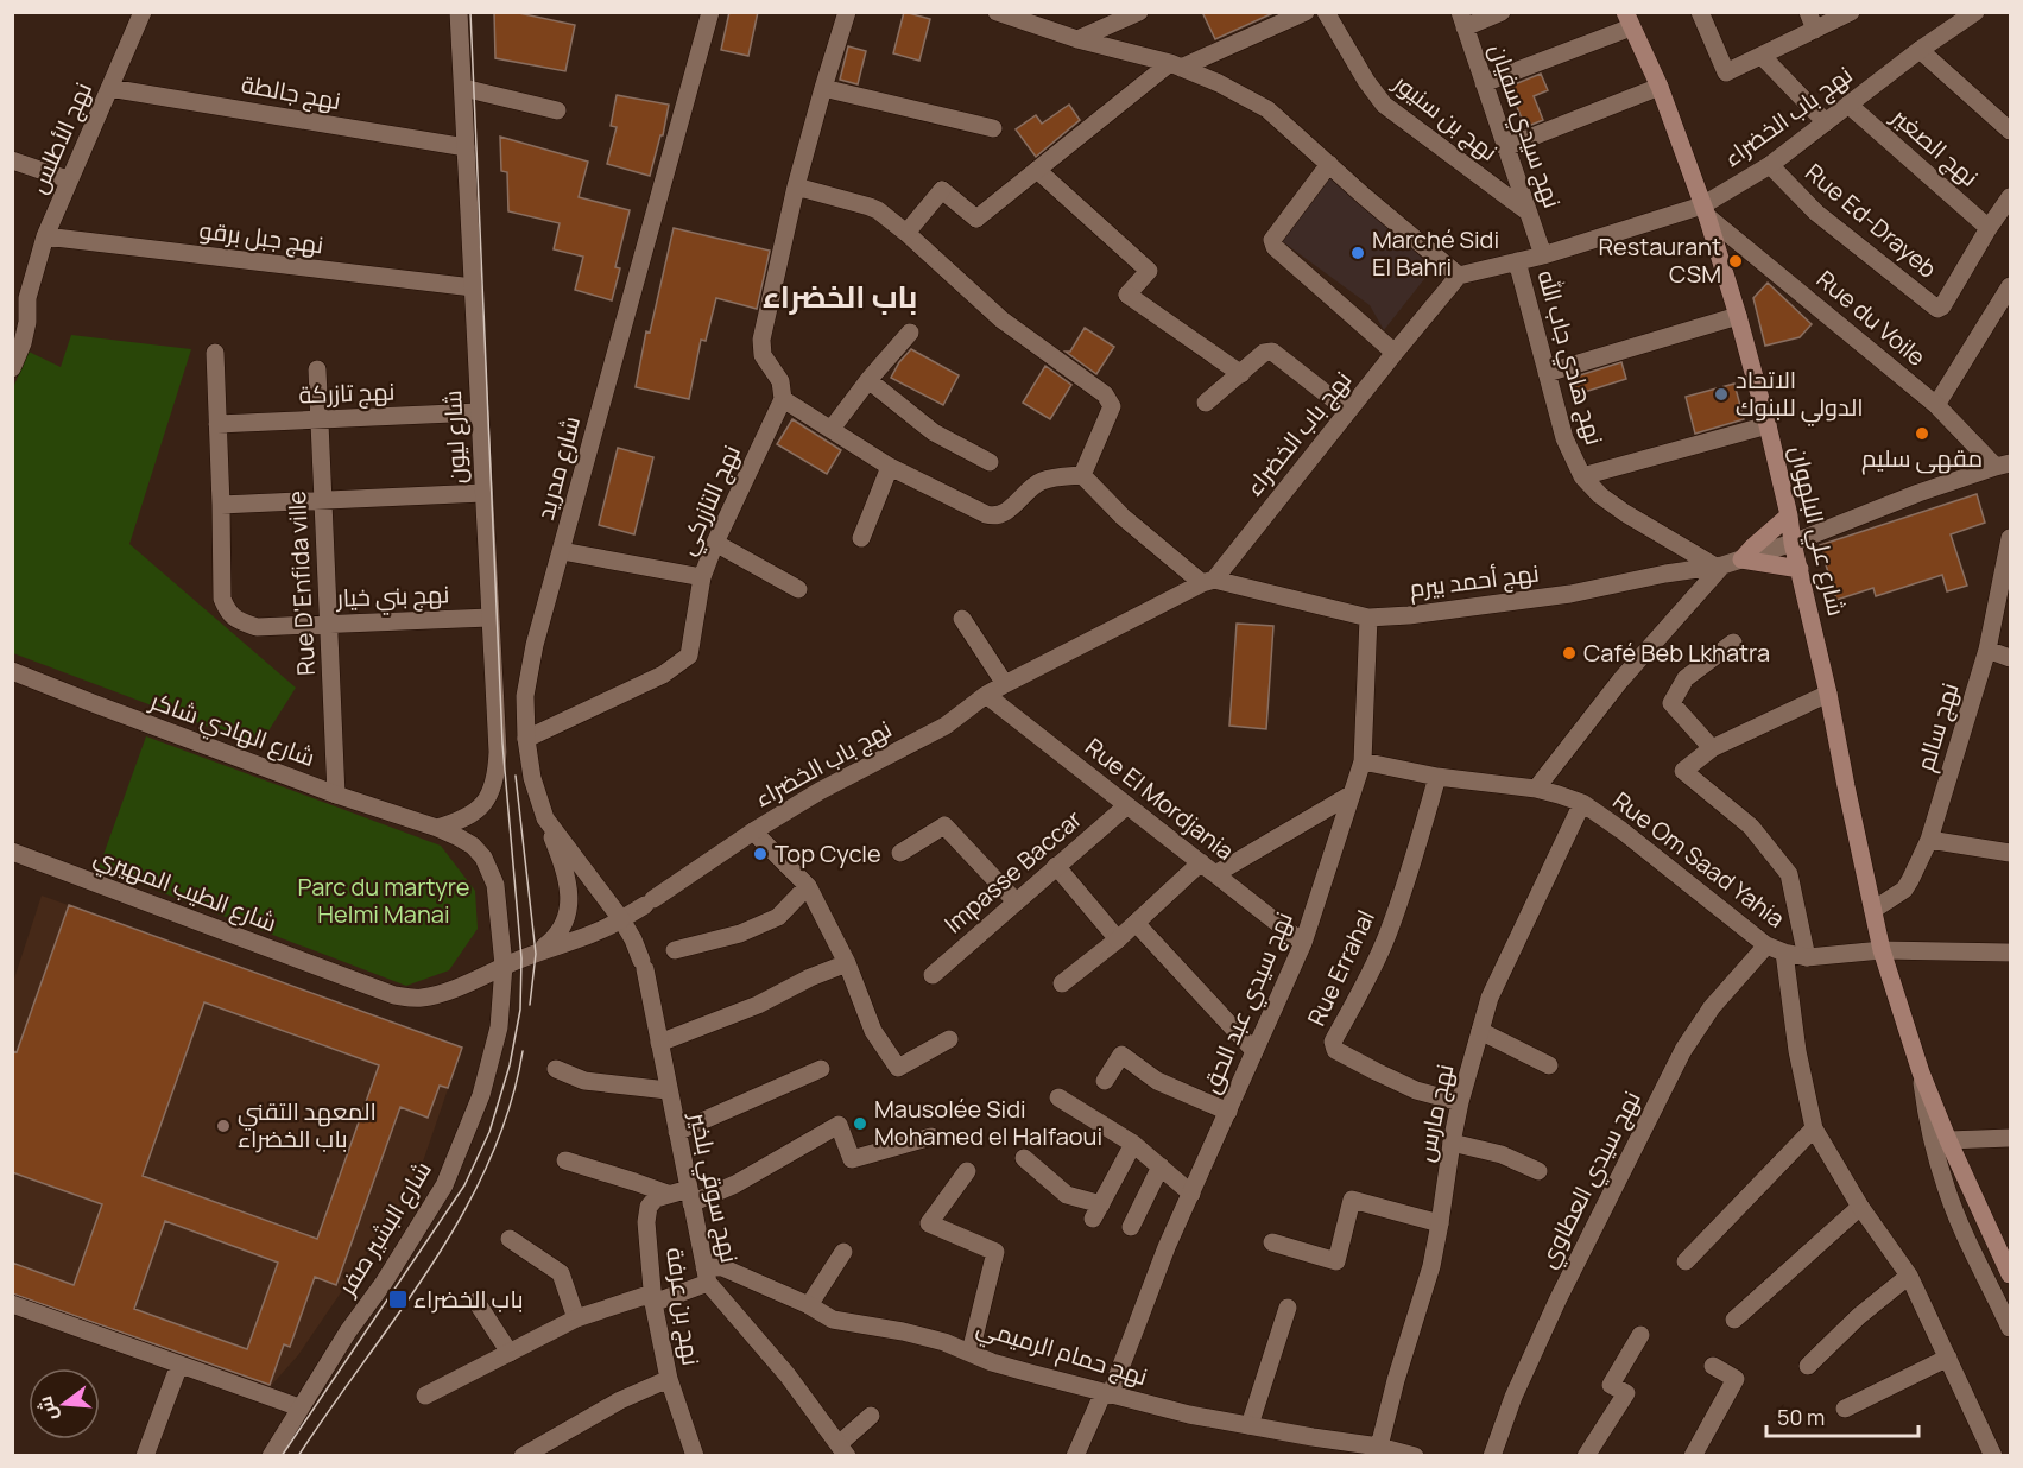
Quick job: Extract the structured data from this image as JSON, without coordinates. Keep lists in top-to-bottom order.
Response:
{
  "streets": {
    "main road": ["شارع علي البلهوان"],
    "street": [
      "نهج جالطة",
      "نهج باب الخضراء",
      "نهج بن سنيور",
      "نهج سيدي سفيان",
      "نهج الأطلس",
      "نهج الصغير",
      "Rue Ed-Drayeb",
      "نهج جبل برقو",
      "Rue du Voile",
      "نهج هادي جاب الله",
      "نهج تازركة",
      "شارع ليون",
      "شارع مدريد",
      "نهج التازركي",
      "نهج أحمد بيرم",
      "Rue D'Enfida ville",
      "نهج بني خيار",
      "نهج سالم",
      "شارع الهادي شاكر",
      "Rue El Mordjania",
      "Rue Om Saad Yahia",
      "Impasse Baccar",
      "شارع الطيب المهيري",
      "Rue Errahal",
      "نهج سيدي عبد الحق",
      "نهج مارس",
      "نهج سيدي العطاوي",
      "نهج سوقي بلخير",
      "شارع البشير صفر",
      "نهج بن عرفة",
      "نهج حمام الرميمي"
    ]
  },
  "crossings": [
    ["نهج جالطة", "نهج الأطلس"],
    ["نهج جالطة", "شارع ليون"],
    ["نهج باب الخضراء", "نهج سيدي سفيان"],
    ["نهج باب الخضراء", "نهج الصغير"],
    ["نهج باب الخضراء", "Rue Ed-Drayeb"],
    ["نهج باب الخضراء", "Rue du Voile"],
    ["نهج باب الخضراء", "نهج هادي جاب الله"],
    ["نهج باب الخضراء", "شارع مدريد"],
    ["نهج باب الخضراء", "شارع علي البلهوان"],
    ["نهج باب الخضراء", "نهج أحمد بيرم"],
    ["نهج باب الخضراء", "Rue El Mordjania"],
    ["نهج باب الخضراء", "شارع الطيب المهيري"],
    ["نهج باب الخضراء", "نهج سوقي بلخير"],
    ["نهج بن سنيور", "نهج سيدي سفيان"],
    ["نهج الأطلس", "نهج جبل برقو"],
    ["نهج الصغير", "Rue Ed-Drayeb"],
    ["نهج جبل برقو", "شارع ليون"],
    ["Rue du Voile", "شارع علي البلهوان"],
    ["نهج هادي جاب الله", "نهج أحمد بيرم"],
    ["نهج تازركة", "شارع ليون"],
    ["نهج تازركة", "Rue D'Enfida ville"],
    ["شارع ليون", "نهج بني خيار"],
    ["شارع ليون", "شارع الهادي شاكر"],
    ["شارع ليون", "شارع البشير صفر"],
    ["شارع مدريد", "نهج التازركي"],
    ["شارع مدريد", "شارع الطيب المهيري"],
    ["شارع مدريد", "نهج سوقي بلخير"],
    ["شارع علي البلهوان", "نهج أحمد بيرم"],
    ["شارع علي البلهوان", "نهج سالم"],
    ["شارع علي البلهوان", "Rue Om Saad Yahia"],
    ["نهج أحمد بيرم", "نهج سيدي عبد الحق"],
    ["Rue D'Enfida ville", "نهج بني خيار"],
    ["Rue D'Enfida ville", "شارع الهادي شاكر"],
    ["شارع الهادي شاكر", "شارع البشير صفر"],
    ["Rue El Mordjania", "Impasse Baccar"],
    ["Rue El Mordjania", "نهج سيدي عبد الحق"],
    ["Rue Om Saad Yahia", "Rue Errahal"],
    ["Rue Om Saad Yahia", "نهج سيدي عبد الحق"],
    ["Rue Om Saad Yahia", "نهج مارس"],
    ["Rue Om Saad Yahia", "نهج سيدي العطاوي"],
    ["شارع الطيب المهيري", "نهج سوقي بلخير"],
    ["شارع الطيب المهيري", "شارع البشير صفر"],
    ["Rue Errahal", "نهج مارس"],
    ["نهج سيدي عبد الحق", "نهج حمام الرميمي"],
    ["نهج مارس", "نهج حمام الرميمي"],
    ["نهج سوقي بلخير", "نهج حمام الرميمي"]
  ],
  "districts": ["باب الخضراء"],
  "parks": ["Parc du martyre Helmi Manai"],
  "places": {
    "other": [
      "Marché Sidi El Bahri",
      "Restaurant CSM",
      "الاتحاد الدولي للبنوك",
      "مقهى سليم",
      "Café Beb Lkhatra",
      "Top Cycle",
      "Mausolée Sidi Mohamed el Halfaoui",
      "المعهد التقني باب الخضراء"
    ],
    "transit": ["باب الخضراء"]
  },
  "scale_bar": "50 m",
  "north": "left"
}
